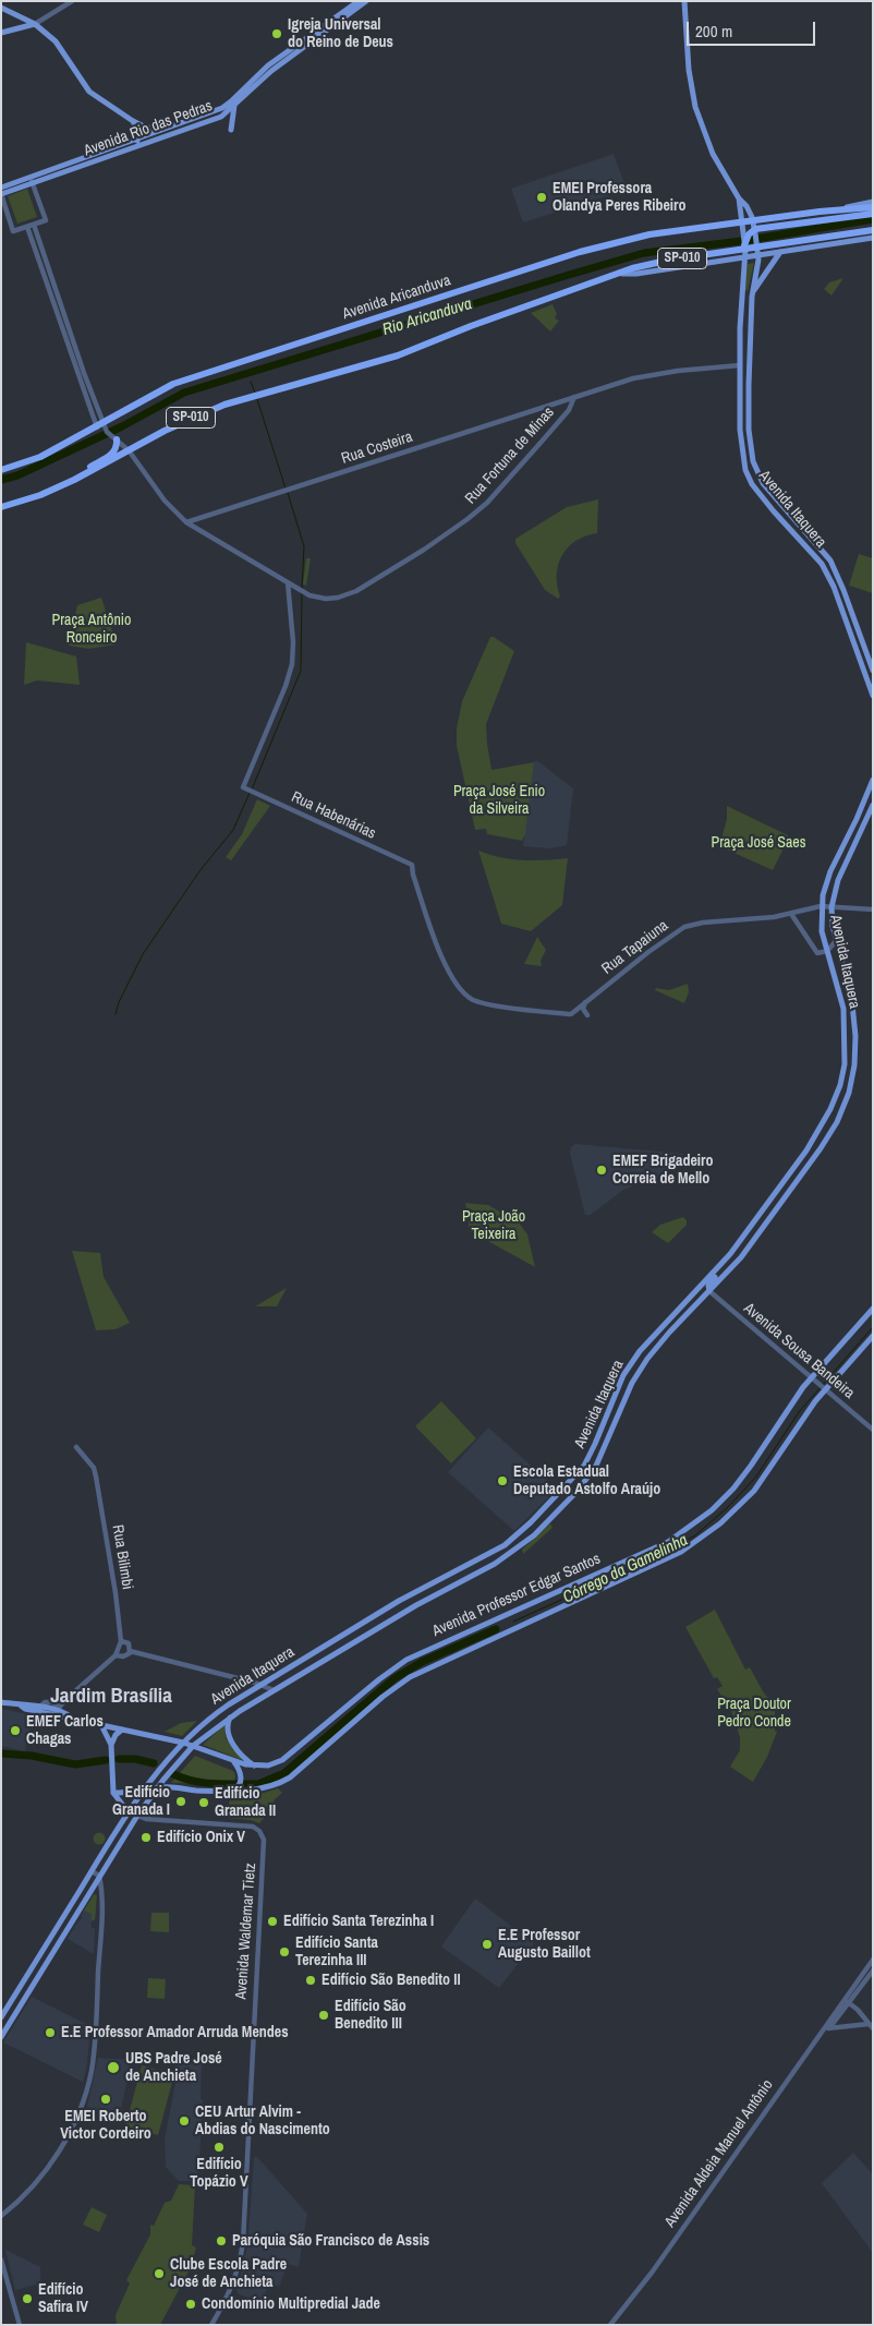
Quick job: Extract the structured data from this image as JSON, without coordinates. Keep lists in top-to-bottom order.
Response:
{
  "streets": {
    "highway": ["SP-010", "Avenida Aricanduva"],
    "main road": [
      "Avenida Rio das Pedras",
      "Avenida Itaquera",
      "Avenida Professor Edgar Santos",
      "Avenida Waldemar Tietz"
    ],
    "street": [
      "Rua Costeira",
      "Rua Fortuna de Minas",
      "Rua Habenárias",
      "Rua Tapaiuna",
      "Avenida Sousa Bandeira",
      "Rua Bilimbi",
      "Avenida Aldeia Manuel Antônio"
    ]
  },
  "crossings": [
    ["SP-010", "Rua Fortuna de Minas"],
    ["SP-010", "Avenida Itaquera"],
    ["Avenida Aricanduva", "Rua Fortuna de Minas"],
    ["Avenida Aricanduva", "Avenida Itaquera"],
    ["Rua Costeira", "Rua Fortuna de Minas"],
    ["Rua Fortuna de Minas", "Rua Habenárias"],
    ["Avenida Itaquera", "Rua Tapaiuna"],
    ["Avenida Itaquera", "Avenida Sousa Bandeira"],
    ["Avenida Itaquera", "Avenida Professor Edgar Santos"],
    ["Avenida Itaquera", "Avenida Waldemar Tietz"],
    ["Rua Habenárias", "Rua Tapaiuna"],
    ["Avenida Sousa Bandeira", "Avenida Professor Edgar Santos"]
  ],
  "districts": ["Jardim Brasília"],
  "water": ["Rio Aricanduva", "Córrego da Gamelinha"],
  "parks": [
    "Praça Antônio Ronceiro",
    "Praça José Enio da Silveira",
    "Praça José Saes",
    "Praça João Teixeira",
    "Praça Doutor Pedro Conde"
  ],
  "places": [
    "Igreja Universal do Reino de Deus",
    "EMEI Professora Olandya Peres Ribeiro",
    "EMEF Brigadeiro Correia de Mello",
    "Escola Estadual Deputado Astolfo Araújo",
    "EMEF Carlos Chagas",
    "Edifício Granada I",
    "Edifício Granada II",
    "Edifício Onix V",
    "Edifício Santa Terezinha I",
    "E.E Professor Augusto Baillot",
    "Edifício Santa Terezinha III",
    "Edifício São Benedito II",
    "Edifício São Benedito III",
    "E.E Professor Amador Arruda Mendes",
    "UBS Padre José de Anchieta",
    "EMEI Roberto Victor Cordeiro",
    "CEU Artur Alvim - Abdias do Nascimento",
    "Edifício Topázio V",
    "Paróquia São Francisco de Assis",
    "Clube Escola Padre José de Anchieta",
    "Edifício Safira IV",
    "Condomínio Multipredial Jade"
  ],
  "scale_bar": "200 m"
}
